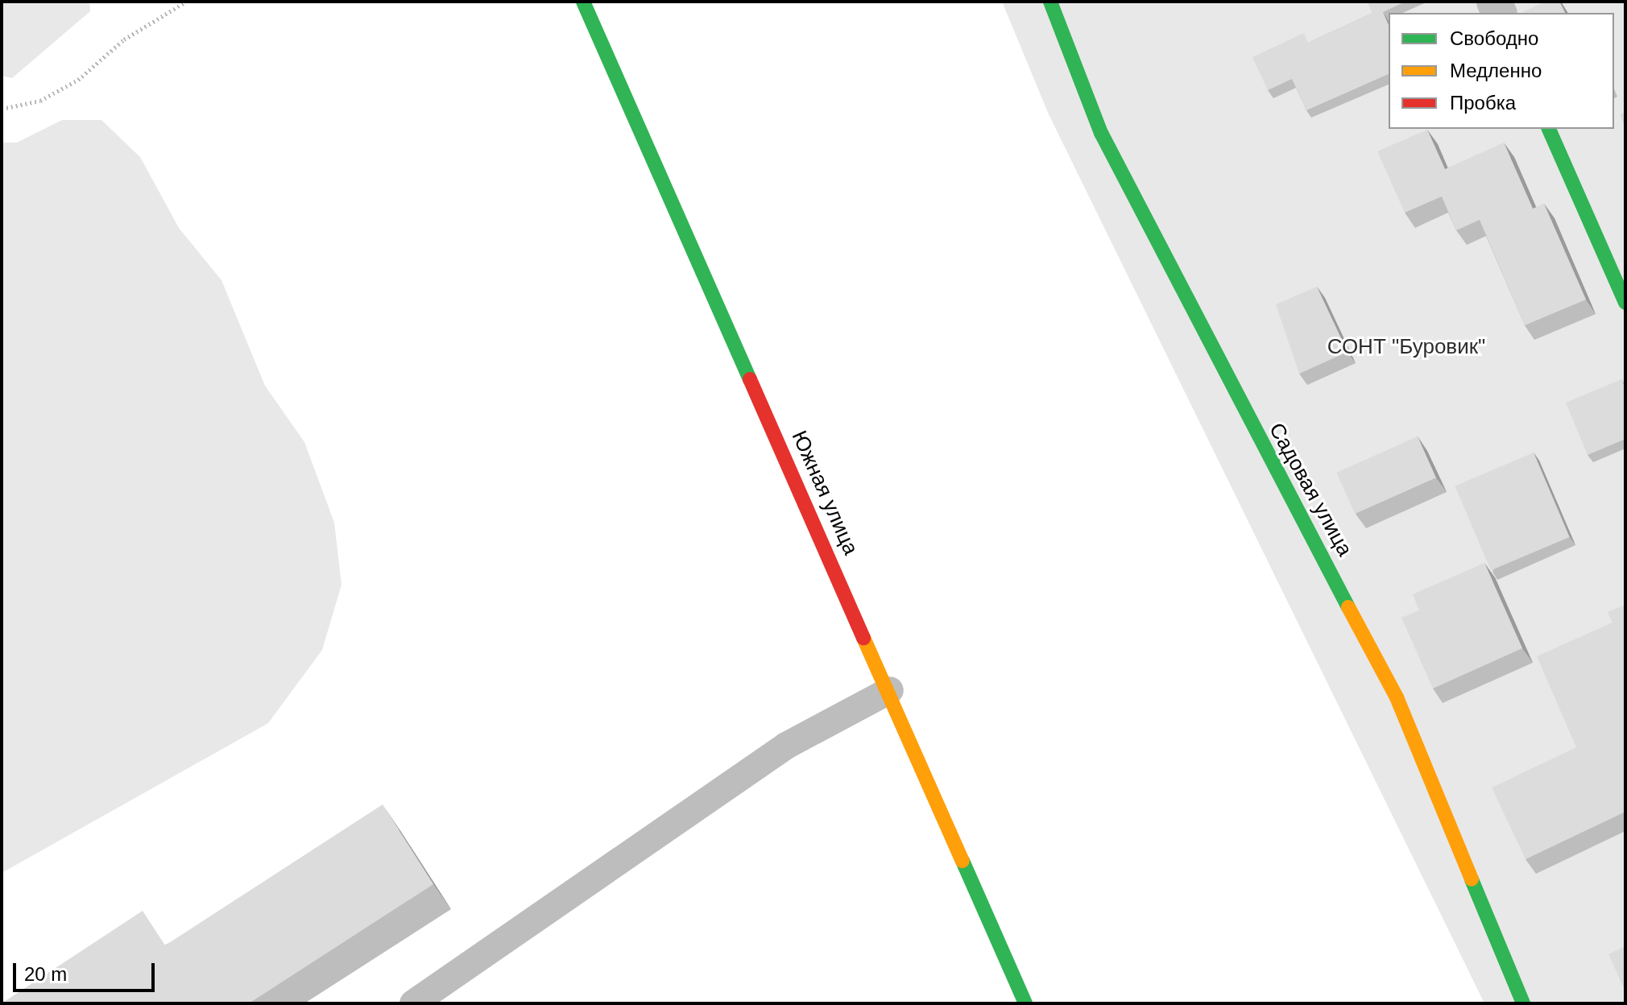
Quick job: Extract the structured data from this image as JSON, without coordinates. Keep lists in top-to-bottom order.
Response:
{
  "streets": {
    "street": ["Садовая улица", "Южная улица"]
  },
  "parks": ["СОНТ \"Буровик\""],
  "legend": ["Свободно", "Медленно", "Пробка"],
  "scale_bar": "20 m"
}
